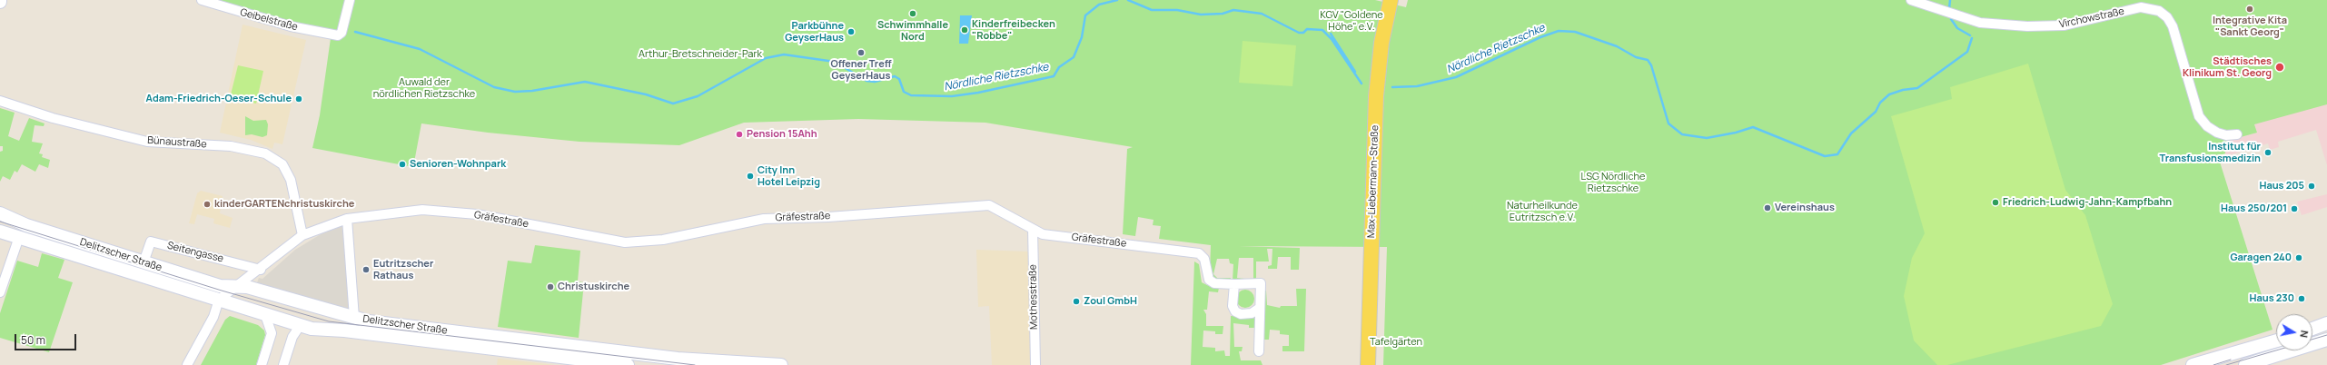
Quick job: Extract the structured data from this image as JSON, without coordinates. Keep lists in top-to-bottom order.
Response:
{
  "streets": {
    "main road": ["Max-Liebermann-Straße", "Delitzscher Straße"],
    "street": [
      "Virchowstraße",
      "Geibelstraße",
      "Bünaustraße",
      "Gräfestraße",
      "Seitengasse",
      "Mothesstraße"
    ]
  },
  "crossings": [
    ["Bünaustraße", "Gräfestraße"],
    ["Gräfestraße", "Seitengasse"],
    ["Gräfestraße", "Delitzscher Straße"],
    ["Gräfestraße", "Mothesstraße"],
    ["Seitengasse", "Delitzscher Straße"]
  ],
  "water": ["Nördliche Rietzschke"],
  "parks": [
    "KGV \"Goldene Höhe\" e.V.",
    "Arthur-Bretschneider-Park",
    "Auwald der nördlichen Rietzschke",
    "LSG Nördliche Rietzschke",
    "Naturheilkunde Eutritzsch e.V.",
    "Tafelgärten"
  ],
  "places": [
    "Integrative Kita \"Sankt Georg\"",
    "Schwimmhalle Nord",
    "Kinderfreibecken \"Robbe\"",
    "Parkbühne GeyserHaus",
    "Offener Treff GeyserHaus",
    "Städtisches Klinikum St. Georg",
    "Adam-Friedrich-Oeser-Schule",
    "Pension 15Ahh",
    "Institut für Transfusionsmedizin",
    "Senioren-Wohnpark",
    "City Inn Hotel Leipzig",
    "Haus 205",
    "Friedrich-Ludwig-Jahn-Kampfbahn",
    "kinderGARTENchristuskirche",
    "Vereinshaus",
    "Haus 250/201",
    "Garagen 240",
    "Eutritzscher Rathaus",
    "Christuskirche",
    "Haus 230",
    "Zoul GmbH"
  ],
  "scale_bar": "50 m",
  "north": "right"
}
